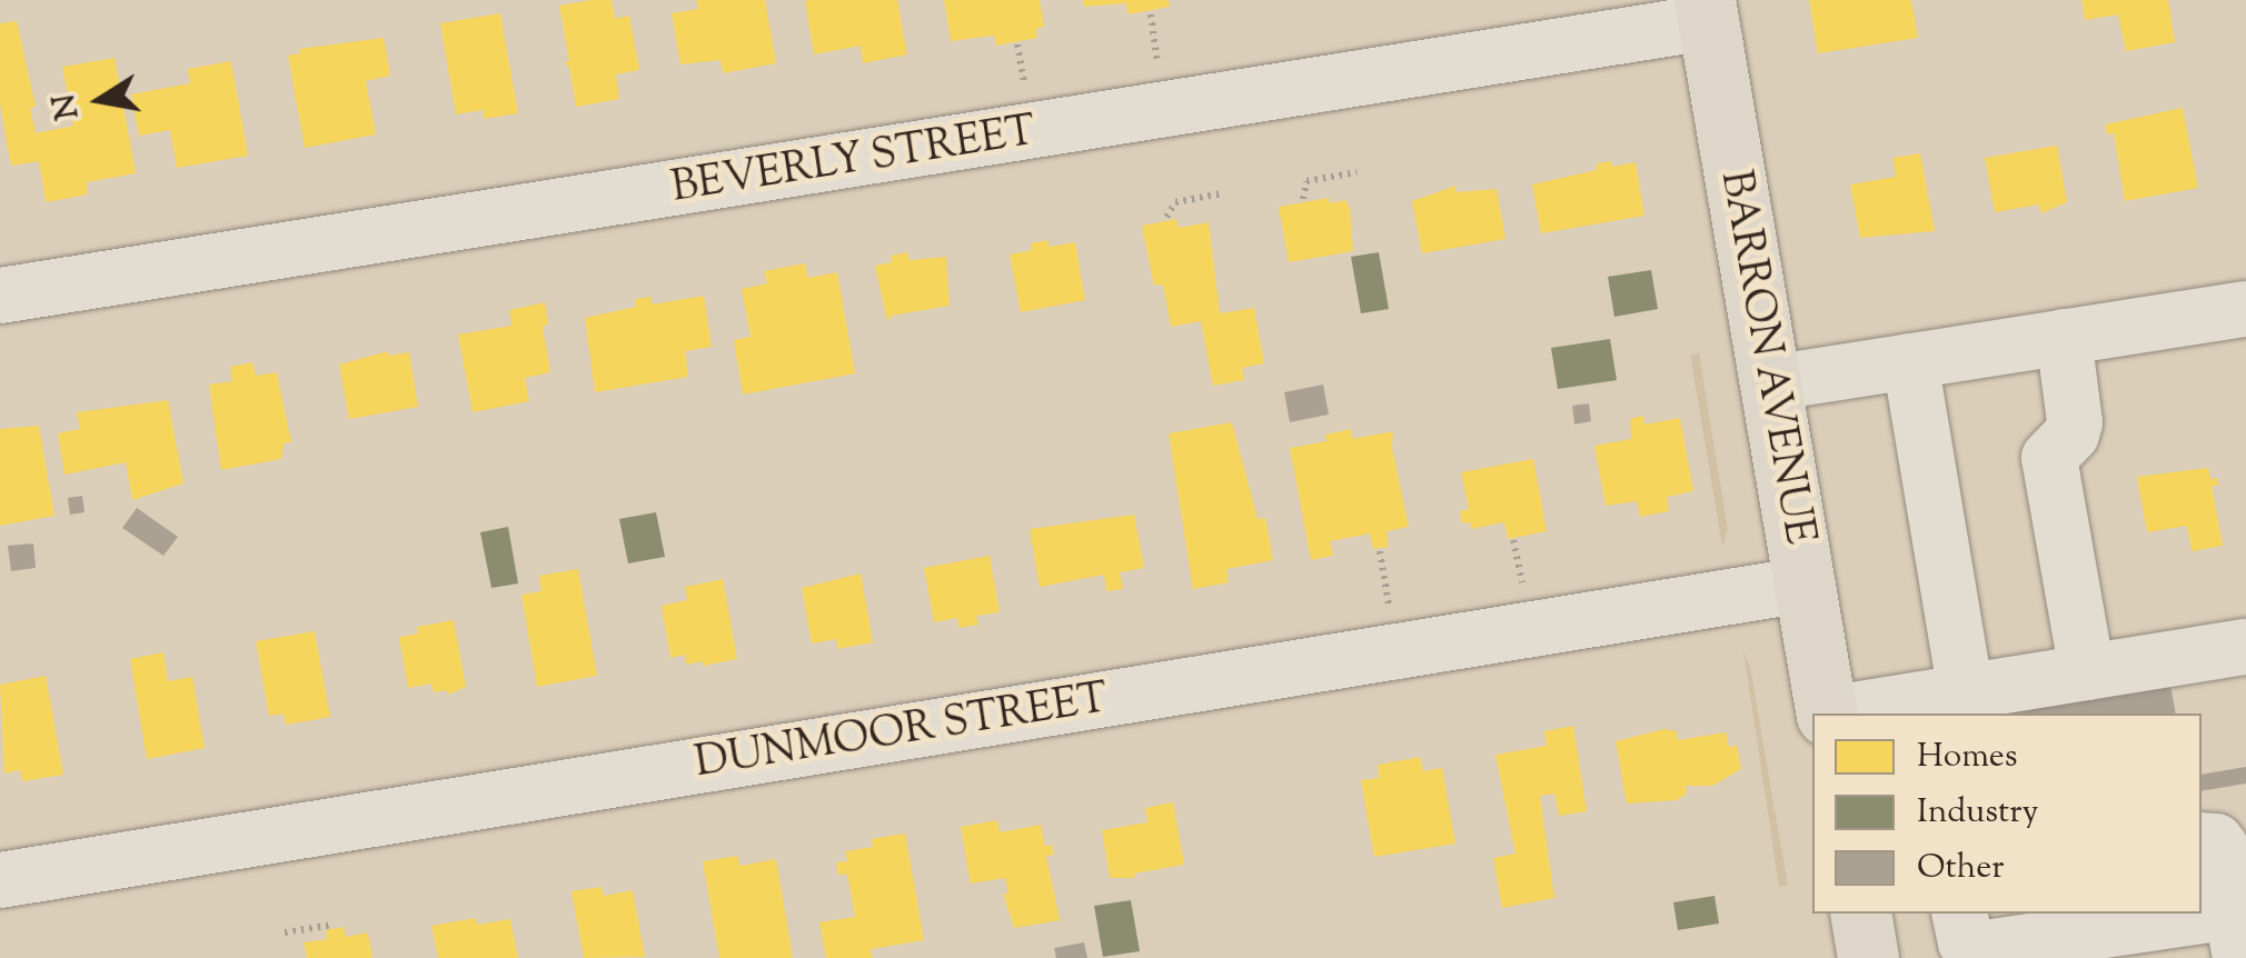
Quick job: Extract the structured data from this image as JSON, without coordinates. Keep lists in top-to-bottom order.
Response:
{
  "streets": {
    "main road": ["BARRON AVENUE"],
    "street": ["BEVERLY STREET", "DUNMOOR STREET"]
  },
  "crossings": [
    ["BEVERLY STREET", "BARRON AVENUE"],
    ["BARRON AVENUE", "DUNMOOR STREET"]
  ],
  "legend": ["Homes", "Industry", "Other"],
  "north": "left"
}
